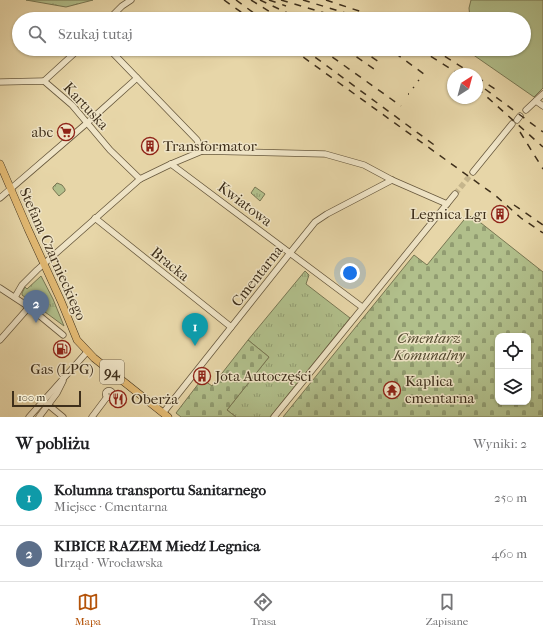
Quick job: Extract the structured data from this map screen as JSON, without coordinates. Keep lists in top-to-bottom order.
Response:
{
  "streets": {
    "main road": ["Stefana Czarnieckiego", "94"],
    "street": [
      "Kartuska",
      "Kwiatowa",
      "Bracka",
      "Cmentarna"
    ]
  },
  "crossings": [
    ["Kwiatowa", "Cmentarna"],
    ["Stefana Czarnieckiego", "94"],
    ["Bracka", "Cmentarna"],
    ["Cmentarna", "94"]
  ],
  "parks": ["Cmentarz Komunalny"],
  "places": {
    "supermarket": ["abc"],
    "building": ["Transformator", "Legnica Lg1", "Jota Autoczęści"],
    "fuel station": ["Gas (LPG)"],
    "temple": ["Kaplica cmentarna"],
    "restaurant": ["Oberża"]
  },
  "scale_bar": "100 m",
  "north": "top right",
  "page": {
    "search": "Szukaj tutaj",
    "pins": ["2", "1"],
    "scale": "100 m",
    "heading": ["W pobliżu", "Wyniki: 2"],
    "list": [
      {
        "mark": "1",
        "name": "Kolumna transportu Sanitarnego",
        "note": "Miejsce · Cmentarna",
        "value": "250 m"
      },
      {
        "mark": "2",
        "name": "KIBICE RAZEM Miedź Legnica",
        "note": "Urząd · Wrocławska",
        "value": "460 m"
      }
    ],
    "nav": ["Mapa", "Trasa", "Zapisane"]
  }
}
